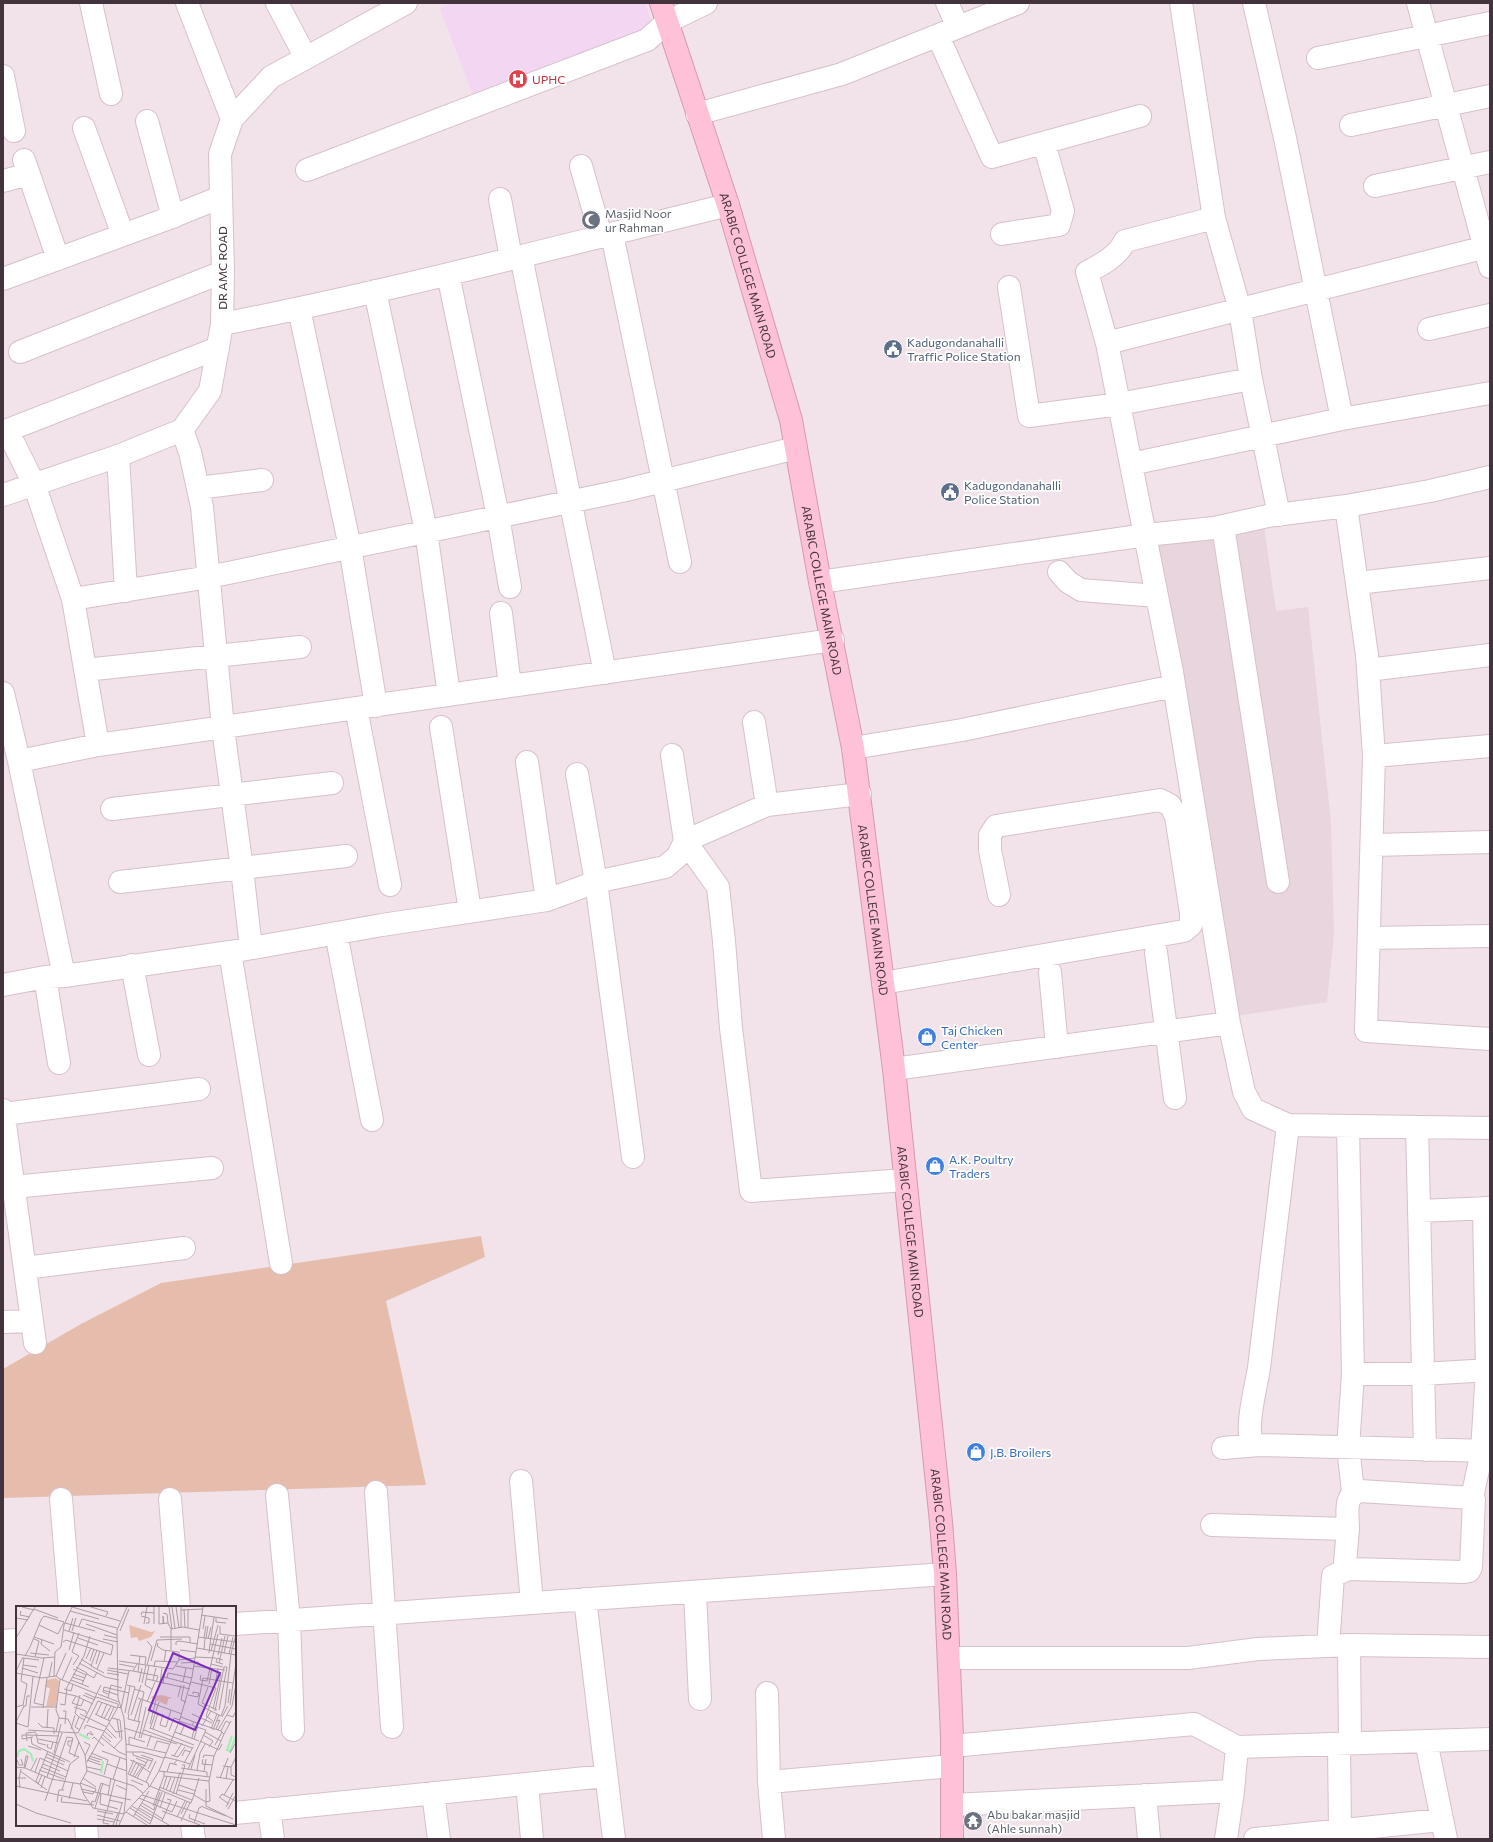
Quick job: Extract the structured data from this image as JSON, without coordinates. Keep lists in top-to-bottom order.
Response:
{
  "streets": {
    "main road": ["ARABIC COLLEGE MAIN ROAD"],
    "street": ["DR AMC ROAD"]
  },
  "places": {
    "hospital": ["UPHC"],
    "mosque": ["Masjid Noor ur Rahman"],
    "public building": ["Kadugondanahalli Traffic Police Station", "Kadugondanahalli Police Station"],
    "shop": ["Taj Chicken Center", "A.K. Poultry Traders", "J.B. Broilers"],
    "temple": ["Abu bakar masjid (Ahle sunnah)"]
  }
}
